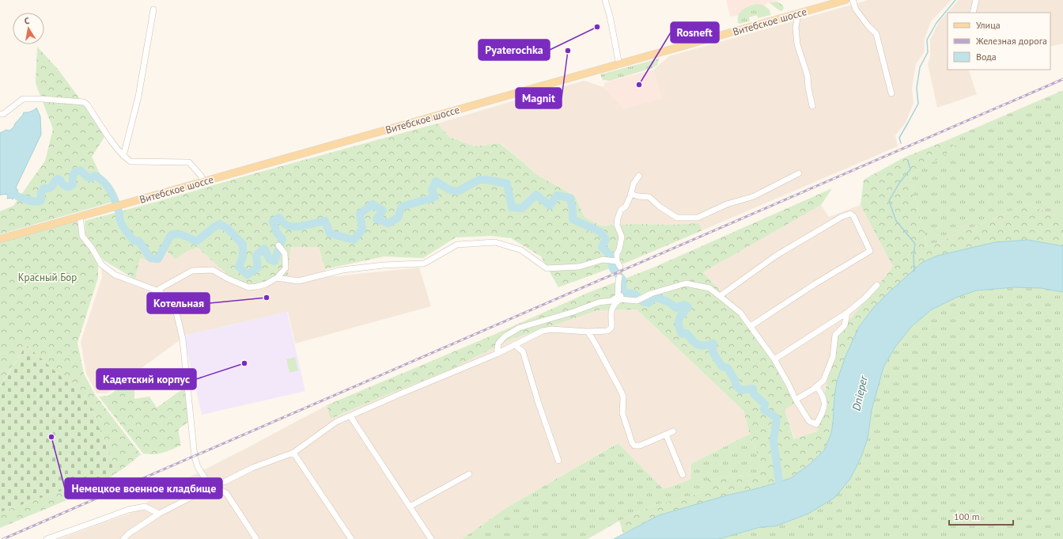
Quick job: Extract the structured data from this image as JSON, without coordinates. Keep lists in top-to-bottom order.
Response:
{
  "streets": {
    "main road": ["Витебское шоссе"]
  },
  "water": ["Dnieper"],
  "parks": ["Красный Бор"],
  "places": [
    "Pyaterochka",
    "Magnit",
    "Rosneft",
    "Котельная",
    "Кадетский корпус",
    "Немецкое военное кладбище"
  ],
  "legend": ["Улица", "Железная дорога", "Вода"],
  "scale_bar": "100 m",
  "north": "top"
}
